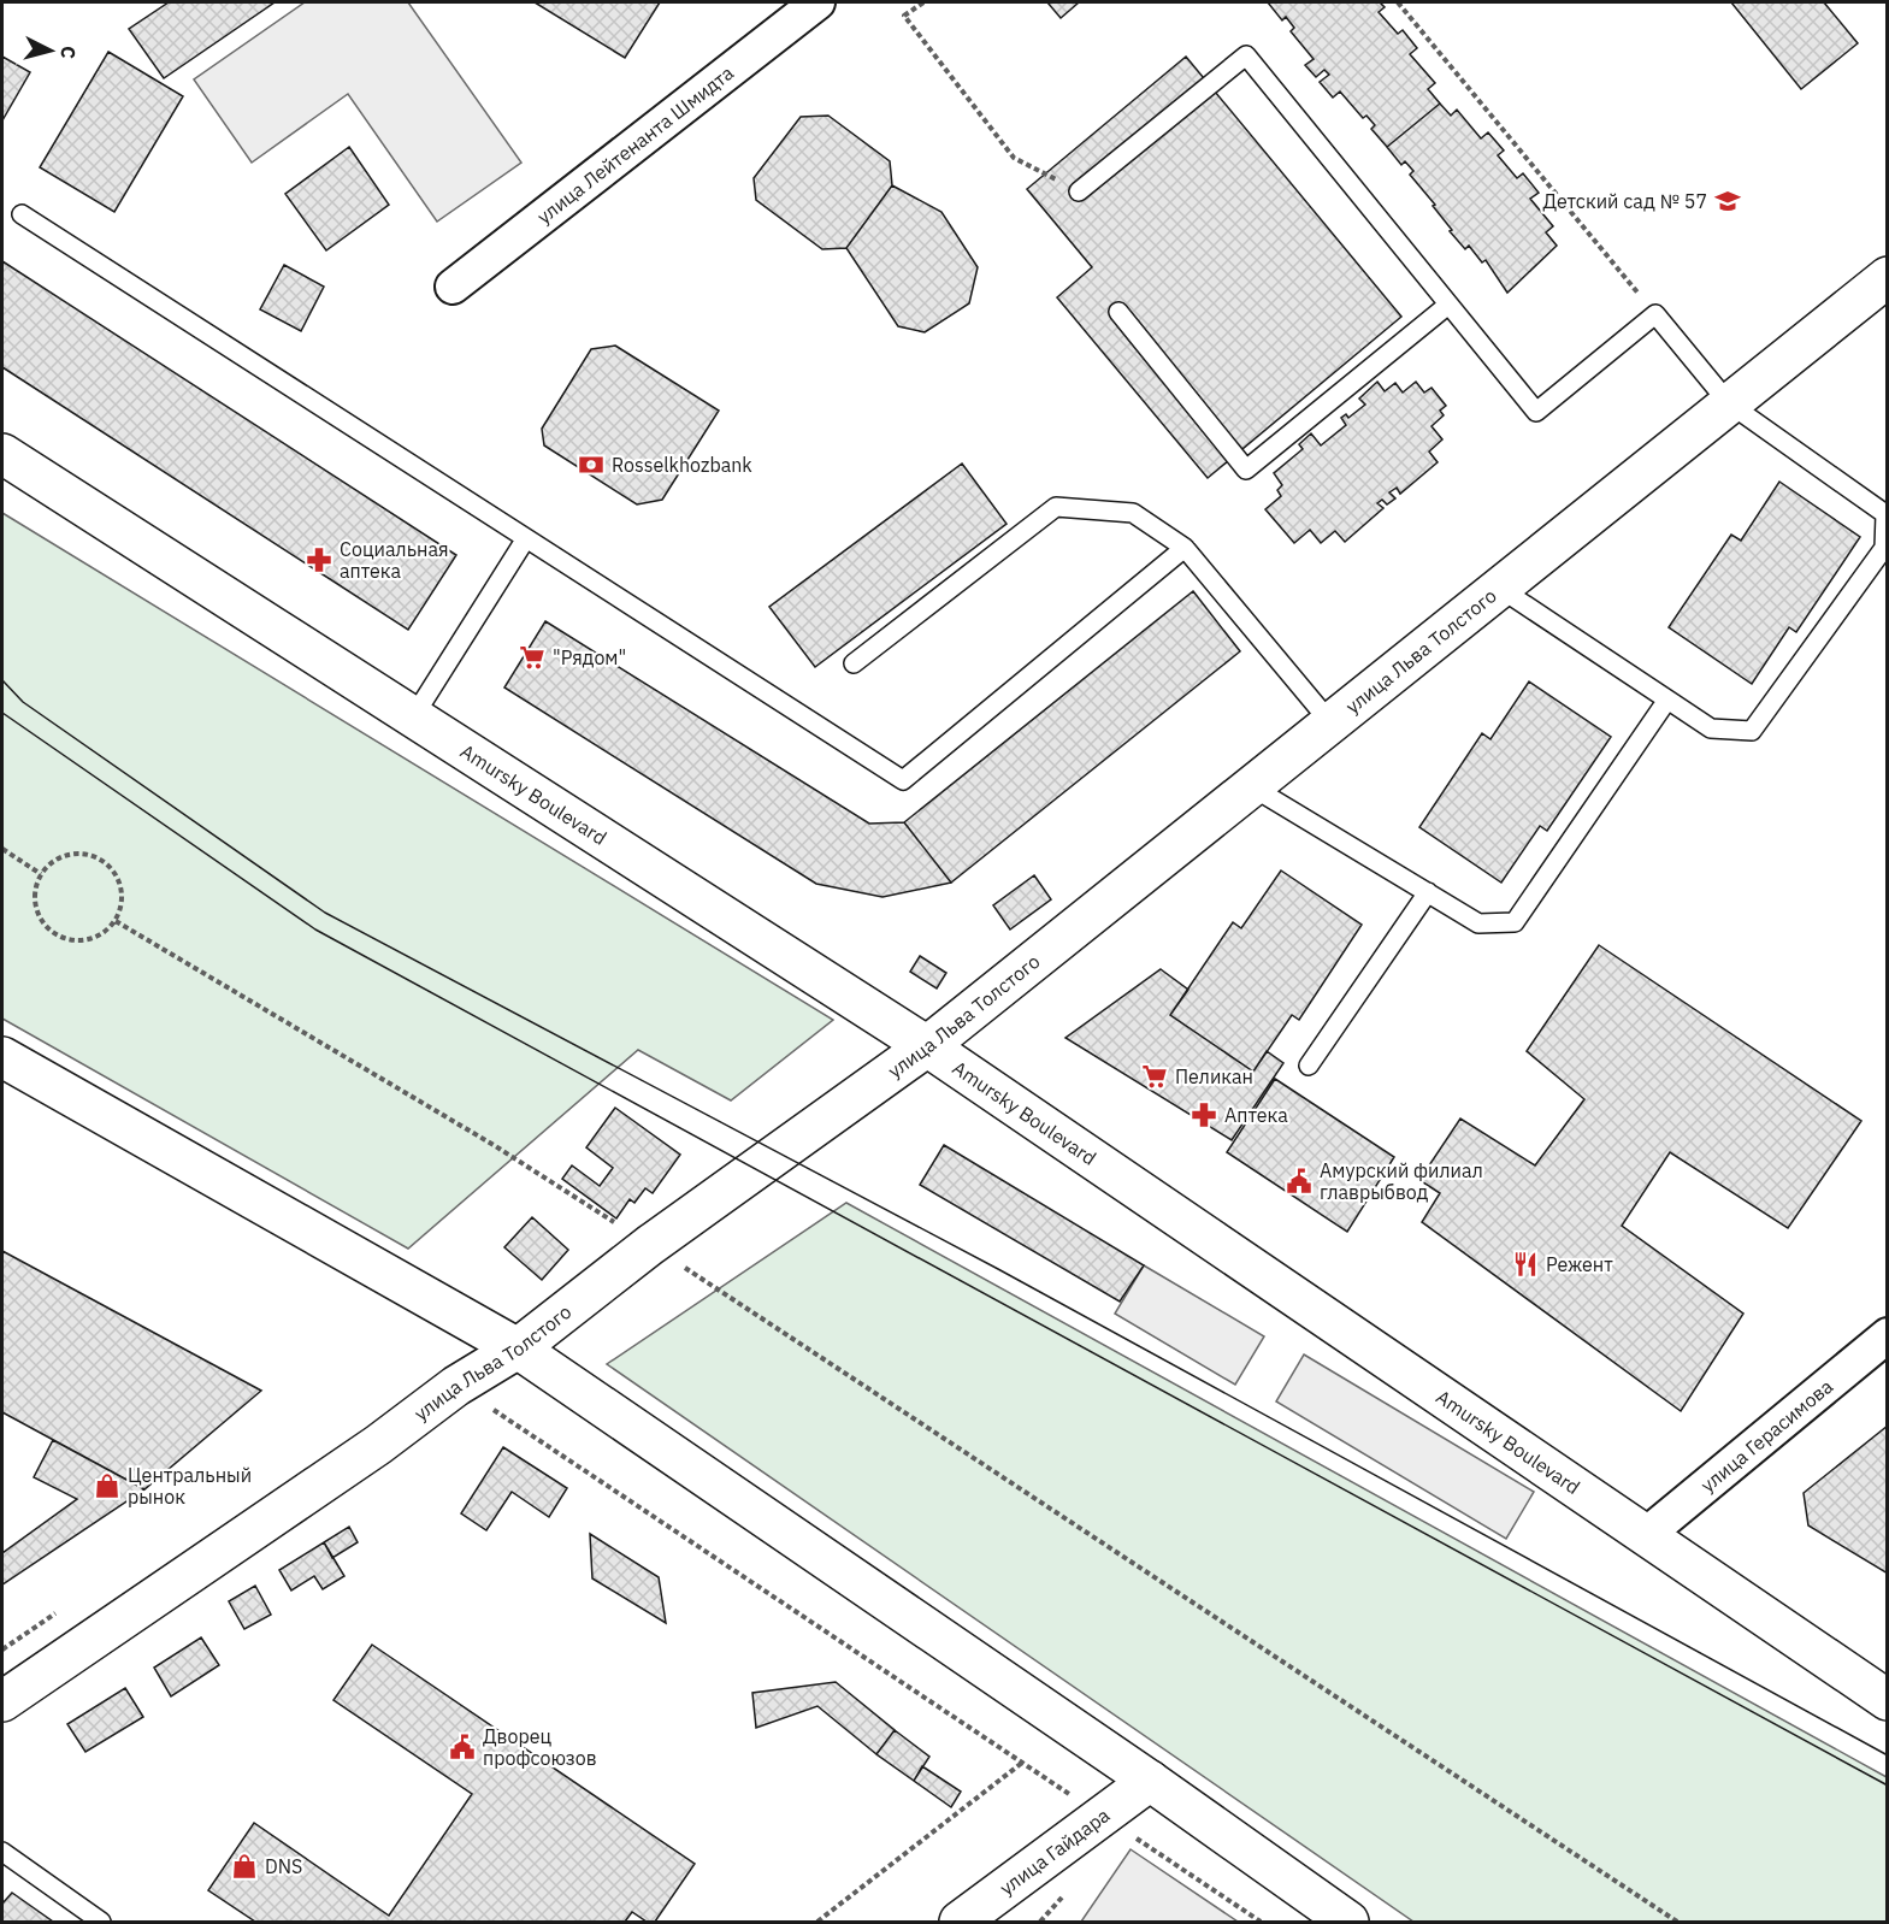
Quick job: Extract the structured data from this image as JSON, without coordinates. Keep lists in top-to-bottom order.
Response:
{
  "streets": {
    "street": [
      "улица Лейтенанта Шмидта",
      "улица Льва Толстого",
      "Amursky Boulevard",
      "улица Герасимова",
      "улица Гайдара"
    ]
  },
  "crossings": [
    ["улица Льва Толстого", "Amursky Boulevard"],
    ["Amursky Boulevard", "улица Герасимова"]
  ],
  "places": {
    "school or university": ["Детский сад № 57"],
    "bank": ["Rosselkhozbank"],
    "pharmacy": ["Социальная аптека", "Аптека"],
    "supermarket": ["\"Рядом\"", "Пеликан"],
    "public building": ["Амурский филиал главрыбвод", "Дворец профсоюзов"],
    "restaurant": ["Режент"],
    "shop": ["Центральный рынок", "DNS"]
  },
  "north": "right"
}
